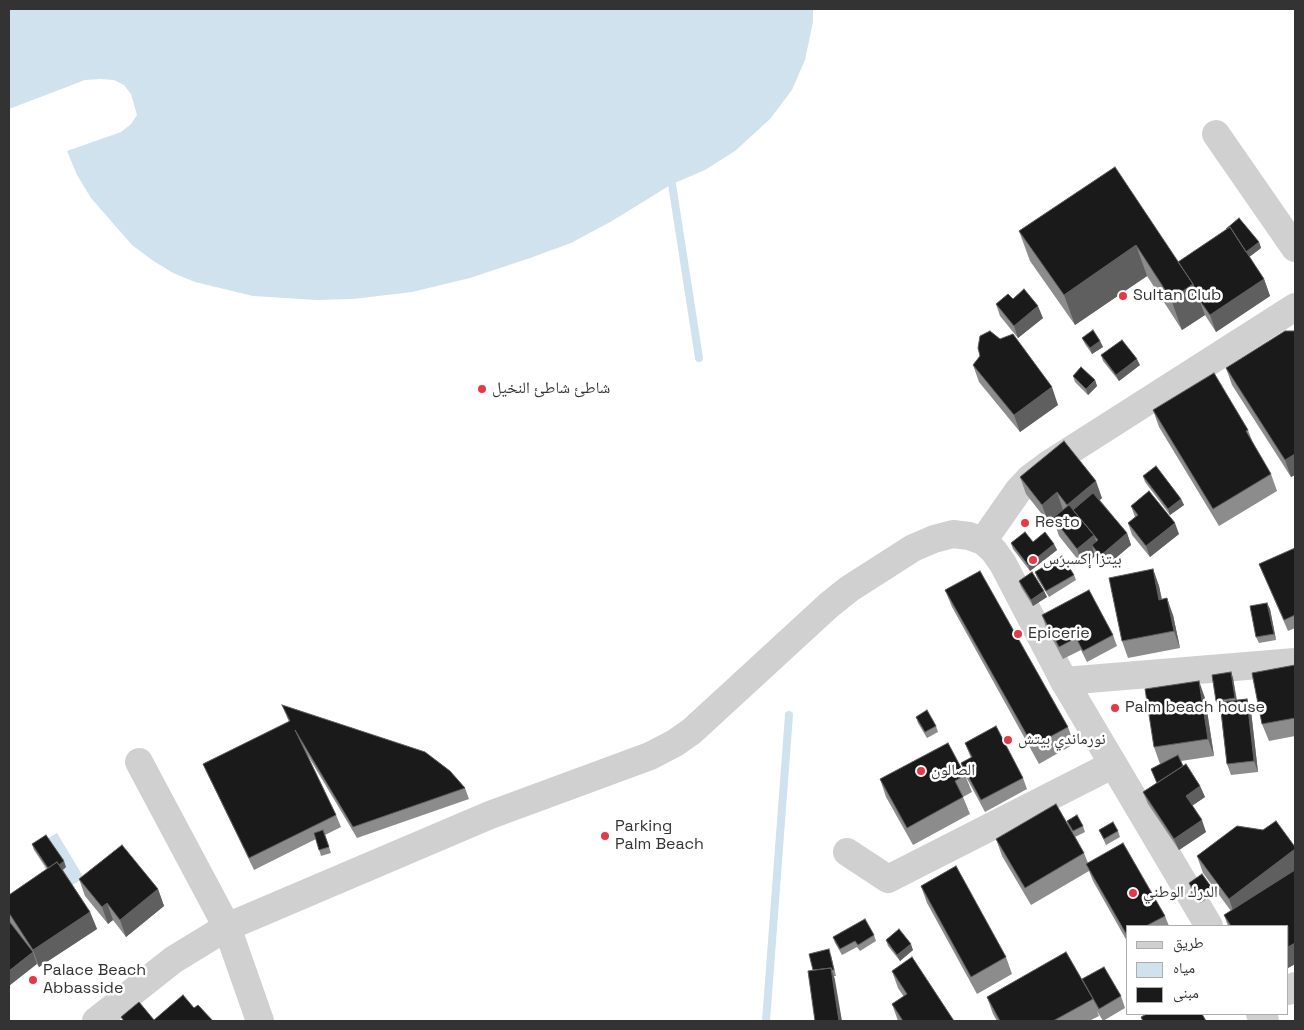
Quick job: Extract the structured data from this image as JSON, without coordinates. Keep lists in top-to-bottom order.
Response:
{
  "places": [
    "Sultan Club",
    "شاطئ شاطئ النخيل",
    "Resto",
    "بيتزا إكسبرس",
    "Epicerie",
    "Palm beach house",
    "نورماندي بيتش",
    "الصالون",
    "Parking Palm Beach",
    "الدرك الوطني",
    "Palace Beach Abbasside"
  ],
  "legend": ["طريق", "مياه", "مبنى"]
}
